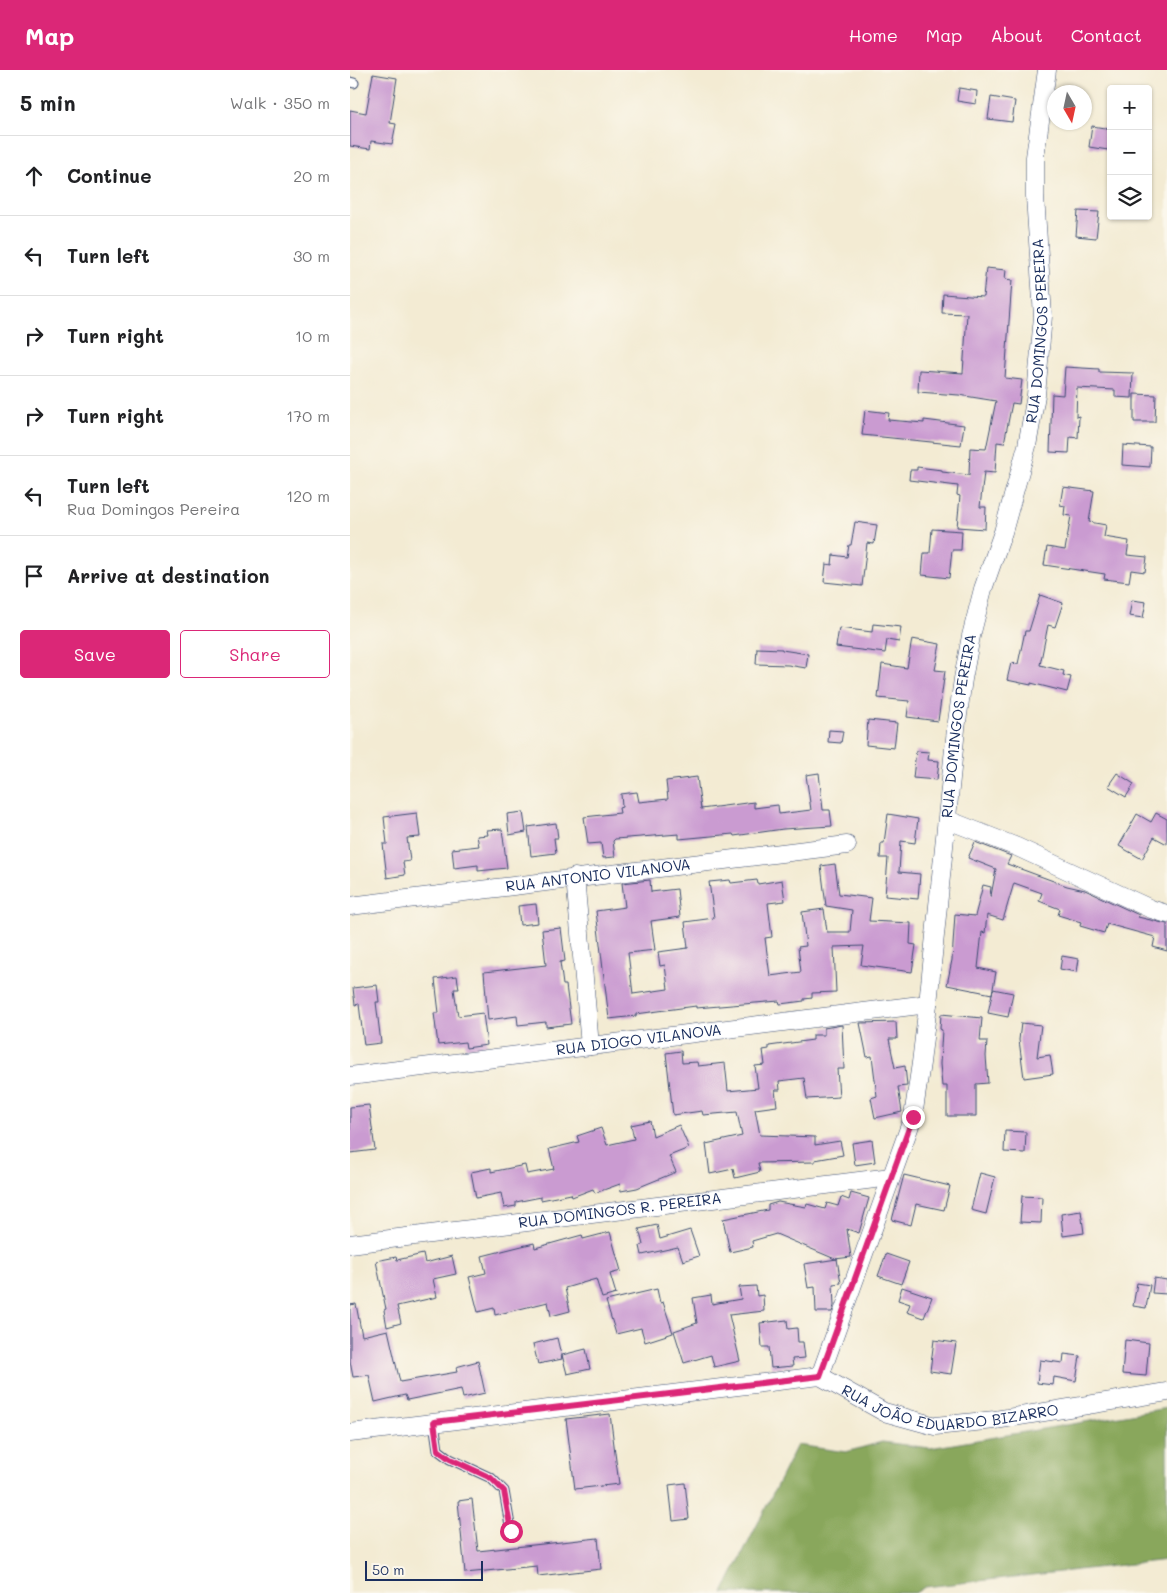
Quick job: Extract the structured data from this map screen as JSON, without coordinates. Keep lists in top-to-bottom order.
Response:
{
  "streets": {
    "street": [
      "RUA DOMINGOS PEREIRA",
      "RUA ANTONIO VILANOVA",
      "RUA DIOGO VILANOVA",
      "RUA DOMINGOS R. PEREIRA",
      "RUA JOÃO EDUARDO BIZARRO"
    ]
  },
  "crossings": [
    ["RUA DOMINGOS PEREIRA", "RUA DIOGO VILANOVA"],
    ["RUA DOMINGOS PEREIRA", "RUA DOMINGOS R. PEREIRA"],
    ["RUA DOMINGOS PEREIRA", "RUA JOÃO EDUARDO BIZARRO"]
  ],
  "scale_bar": "50 m",
  "north": "bottom",
  "page": {
    "header": "Map",
    "nav": [
      "Home",
      "Map",
      "About",
      "Contact"
    ],
    "heading": ["5 min", "Walk · 350 m"],
    "map_buttons": ["+", "−"],
    "list": [
      ["Continue", "20 m"],
      ["Turn left", "30 m"],
      ["Turn right", "10 m"],
      ["Turn right", "170 m"],
      ["Turn left", "Rua Domingos Pereira", "120 m"],
      "Arrive at destination"
    ],
    "buttons": ["Save", "Share"],
    "scale": "50 m"
  }
}
